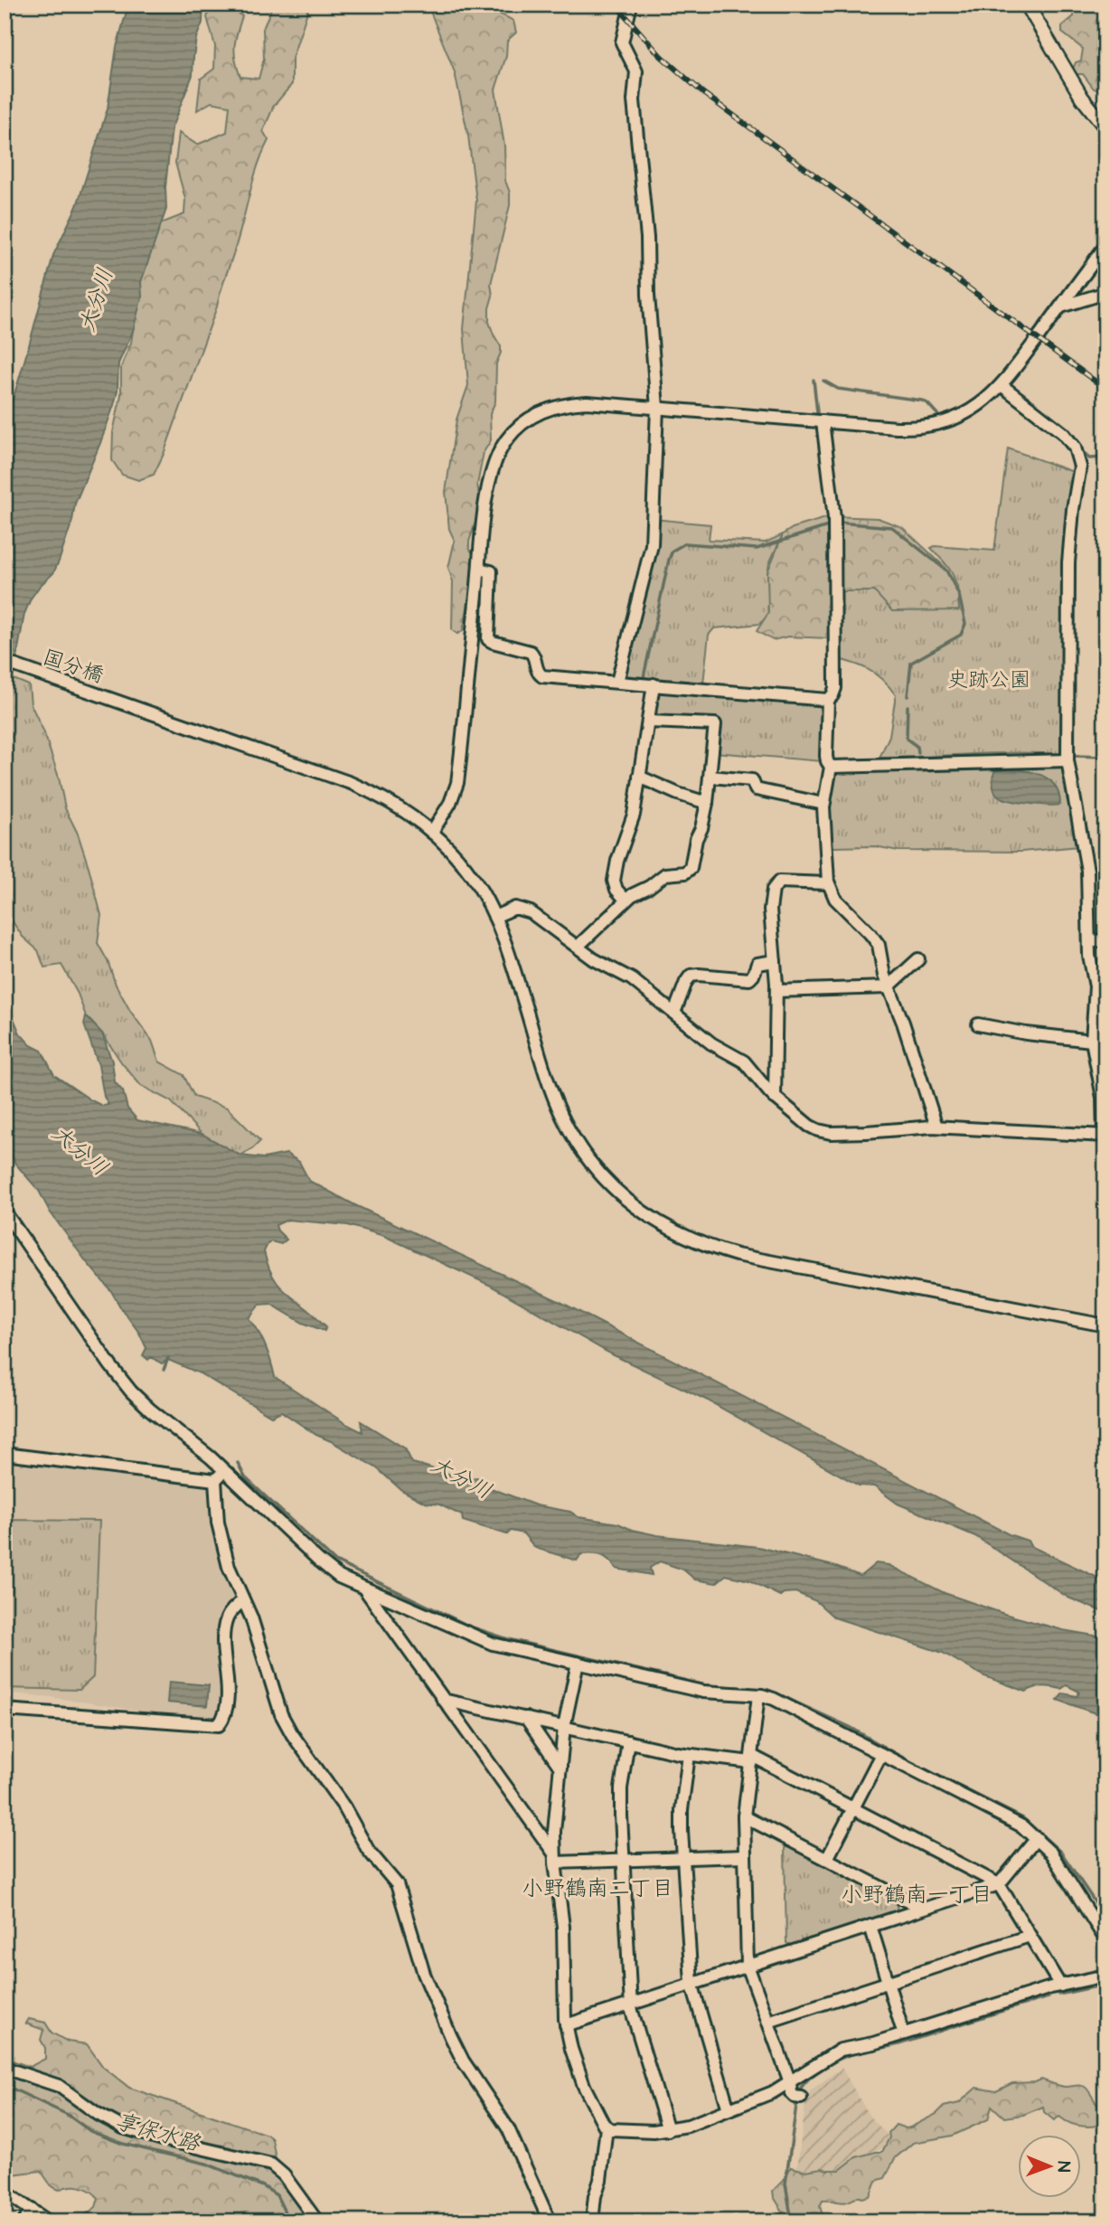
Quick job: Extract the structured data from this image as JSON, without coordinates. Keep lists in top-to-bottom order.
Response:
{
  "streets": {
    "street": ["国分橋"]
  },
  "districts": ["小野鶴南二丁目", "小野鶴南一丁目"],
  "water": ["大分川", "享保水路"],
  "parks": ["史跡公園"],
  "north": "right"
}
